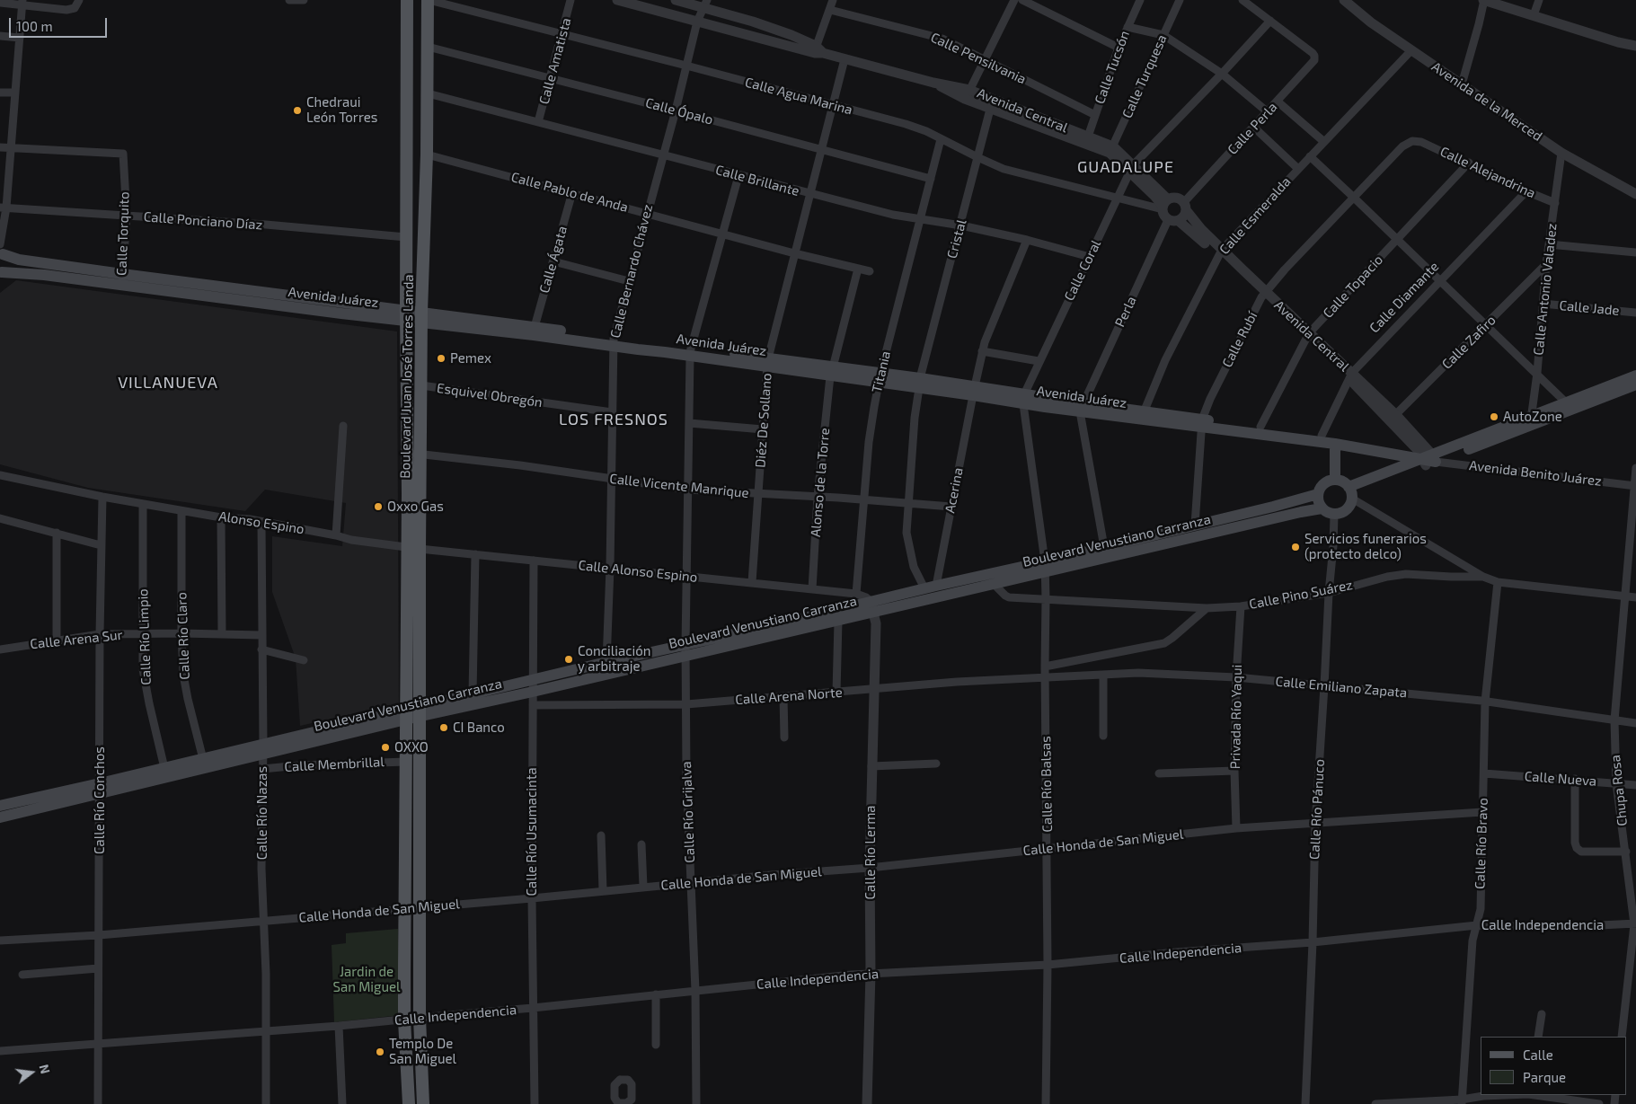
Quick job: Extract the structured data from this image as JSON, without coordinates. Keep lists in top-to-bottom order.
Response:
{
  "streets": {
    "main road": ["Avenida Juárez", "Boulevard Juan José Torres Landa", "Boulevard Venustiano Carranza"],
    "street": [
      "Calle Pensilvania",
      "Calle Amatista",
      "Calle Tucsón",
      "Calle Turquesa",
      "Calle Agua Marina",
      "Avenida de la Merced",
      "Avenida Central",
      "Calle Ópalo",
      "Calle Perla",
      "Calle Alejandrina",
      "Calle Brillante",
      "Calle Pablo de Anda",
      "Calle Esmeralda",
      "Calle Ponciano Díaz",
      "Calle Torquito",
      "Cristal",
      "Calle Ágata",
      "Calle Coral",
      "Calle Bernardo Chávez",
      "Calle Topacio",
      "Calle Antonio Valadez",
      "Calle Diamante",
      "Calle Jade",
      "Perla",
      "Calle Rubí",
      "Calle Zafiro",
      "Titania",
      "Esquivel Obregón",
      "Diéz De Sollano",
      "Avenida Benito Juárez",
      "Alonso de la Torre",
      "Calle Vicente Manrique",
      "Acerina",
      "Alonso Espino",
      "Calle Alonso Espino",
      "Calle Pino Suárez",
      "Calle Río Claro",
      "Calle Río Limpio",
      "Calle Arena Sur",
      "Calle Emiliano Zapata",
      "Calle Arena Norte",
      "Privada Río Yaqui",
      "Calle Membrillal",
      "Calle Nueva",
      "Calle Río Balsas",
      "Chupa Rosa",
      "Calle Río Conchos",
      "Calle Río Pánuco",
      "Calle Río Grijalva",
      "Calle Río Nazas",
      "Calle Río Usumacinta",
      "Calle Honda de San Miguel",
      "Calle Río Bravo",
      "Calle Río Lerma",
      "Calle Independencia"
    ]
  },
  "crossings": [
    ["Calle Pensilvania", "Calle Tucsón"],
    ["Calle Amatista", "Calle Agua Marina"],
    ["Calle Amatista", "Calle Ópalo"],
    ["Calle Amatista", "Calle Brillante"],
    ["Calle Tucsón", "Avenida Central"],
    ["Calle Turquesa", "Avenida Central"],
    ["Calle Agua Marina", "Avenida Central"],
    ["Calle Agua Marina", "Calle Perla"],
    ["Calle Agua Marina", "Cristal"],
    ["Calle Agua Marina", "Calle Coral"],
    ["Calle Agua Marina", "Calle Bernardo Chávez"],
    ["Calle Agua Marina", "Perla"],
    ["Calle Agua Marina", "Titania"],
    ["Calle Agua Marina", "Boulevard Juan José Torres Landa"],
    ["Calle Agua Marina", "Diéz De Sollano"],
    ["Avenida de la Merced", "Calle Esmeralda"],
    ["Avenida de la Merced", "Calle Antonio Valadez"],
    ["Avenida Central", "Calle Perla"],
    ["Avenida Central", "Calle Esmeralda"],
    ["Avenida Central", "Cristal"],
    ["Avenida Central", "Calle Coral"],
    ["Avenida Central", "Calle Bernardo Chávez"],
    ["Avenida Central", "Calle Topacio"],
    ["Avenida Central", "Avenida Juárez"],
    ["Avenida Central", "Calle Diamante"],
    ["Avenida Central", "Perla"],
    ["Avenida Central", "Calle Rubí"],
    ["Avenida Central", "Calle Zafiro"],
    ["Avenida Central", "Diéz De Sollano"],
    ["Avenida Central", "Avenida Benito Juárez"],
    ["Calle Ópalo", "Calle Bernardo Chávez"],
    ["Calle Ópalo", "Titania"],
    ["Calle Ópalo", "Boulevard Juan José Torres Landa"],
    ["Calle Ópalo", "Diéz De Sollano"],
    ["Calle Perla", "Calle Coral"],
    ["Calle Perla", "Perla"],
    ["Calle Alejandrina", "Calle Topacio"],
    ["Calle Alejandrina", "Calle Antonio Valadez"],
    ["Calle Alejandrina", "Calle Diamante"],
    ["Calle Alejandrina", "Calle Rubí"],
    ["Calle Brillante", "Cristal"],
    ["Calle Brillante", "Calle Coral"],
    ["Calle Brillante", "Calle Bernardo Chávez"],
    ["Calle Brillante", "Titania"],
    ["Calle Brillante", "Boulevard Juan José Torres Landa"],
    ["Calle Brillante", "Diéz De Sollano"],
    ["Calle Brillante", "Acerina"],
    ["Calle Brillante", "Calle Río Grijalva"],
    ["Calle Pablo de Anda", "Calle Ágata"],
    ["Calle Pablo de Anda", "Calle Bernardo Chávez"],
    ["Calle Pablo de Anda", "Boulevard Juan José Torres Landa"],
    ["Calle Pablo de Anda", "Diéz De Sollano"],
    ["Calle Pablo de Anda", "Alonso de la Torre"],
    ["Calle Pablo de Anda", "Calle Río Grijalva"],
    ["Calle Esmeralda", "Avenida Juárez"],
    ["Calle Ponciano Díaz", "Calle Torquito"],
    ["Calle Ponciano Díaz", "Boulevard Juan José Torres Landa"],
    ["Calle Torquito", "Avenida Juárez"],
    ["Cristal", "Avenida Juárez"],
    ["Cristal", "Calle Vicente Manrique"],
    ["Cristal", "Boulevard Venustiano Carranza"],
    ["Calle Ágata", "Avenida Juárez"],
    ["Calle Coral", "Avenida Juárez"],
    ["Calle Bernardo Chávez", "Avenida Juárez"],
    ["Calle Bernardo Chávez", "Esquivel Obregón"],
    ["Calle Bernardo Chávez", "Calle Vicente Manrique"],
    ["Calle Bernardo Chávez", "Boulevard Venustiano Carranza"],
    ["Calle Bernardo Chávez", "Calle Alonso Espino"],
    ["Calle Topacio", "Avenida Juárez"],
    ["Calle Antonio Valadez", "Calle Jade"],
    ["Calle Antonio Valadez", "Calle Zafiro"],
    ["Avenida Juárez", "Calle Diamante"],
    ["Avenida Juárez", "Perla"],
    ["Avenida Juárez", "Calle Rubí"],
    ["Avenida Juárez", "Titania"],
    ["Avenida Juárez", "Boulevard Juan José Torres Landa"],
    ["Avenida Juárez", "Diéz De Sollano"],
    ["Avenida Juárez", "Avenida Benito Juárez"],
    ["Avenida Juárez", "Alonso de la Torre"],
    ["Avenida Juárez", "Acerina"],
    ["Avenida Juárez", "Calle Río Grijalva"],
    ["Calle Rubí", "Boulevard Venustiano Carranza"],
    ["Titania", "Calle Vicente Manrique"],
    ["Titania", "Calle Alonso Espino"],
    ["Boulevard Juan José Torres Landa", "Esquivel Obregón"],
    ["Boulevard Juan José Torres Landa", "Calle Vicente Manrique"],
    ["Boulevard Juan José Torres Landa", "Alonso Espino"],
    ["Boulevard Juan José Torres Landa", "Boulevard Venustiano Carranza"],
    ["Boulevard Juan José Torres Landa", "Calle Alonso Espino"],
    ["Boulevard Juan José Torres Landa", "Calle Membrillal"],
    ["Boulevard Juan José Torres Landa", "Calle Honda de San Miguel"],
    ["Boulevard Juan José Torres Landa", "Calle Independencia"],
    ["Diéz De Sollano", "Calle Vicente Manrique"],
    ["Diéz De Sollano", "Calle Alonso Espino"],
    ["Avenida Benito Juárez", "Chupa Rosa"],
    ["Alonso de la Torre", "Calle Vicente Manrique"],
    ["Alonso de la Torre", "Calle Alonso Espino"],
    ["Calle Vicente Manrique", "Acerina"],
    ["Calle Vicente Manrique", "Calle Río Grijalva"],
    ["Acerina", "Boulevard Venustiano Carranza"],
    ["Alonso Espino", "Calle Alonso Espino"],
    ["Alonso Espino", "Calle Río Claro"],
    ["Alonso Espino", "Calle Río Limpio"],
    ["Alonso Espino", "Calle Río Conchos"],
    ["Alonso Espino", "Calle Río Nazas"],
    ["Boulevard Venustiano Carranza", "Calle Pino Suárez"],
    ["Boulevard Venustiano Carranza", "Calle Río Claro"],
    ["Boulevard Venustiano Carranza", "Calle Río Limpio"],
    ["Boulevard Venustiano Carranza", "Calle Río Balsas"],
    ["Boulevard Venustiano Carranza", "Calle Río Conchos"],
    ["Boulevard Venustiano Carranza", "Calle Río Pánuco"],
    ["Boulevard Venustiano Carranza", "Calle Río Grijalva"],
    ["Boulevard Venustiano Carranza", "Calle Río Nazas"],
    ["Boulevard Venustiano Carranza", "Calle Río Usumacinta"],
    ["Boulevard Venustiano Carranza", "Calle Río Lerma"],
    ["Calle Alonso Espino", "Calle Río Grijalva"],
    ["Calle Alonso Espino", "Calle Río Usumacinta"],
    ["Calle Pino Suárez", "Privada Río Yaqui"],
    ["Calle Pino Suárez", "Calle Río Balsas"],
    ["Calle Pino Suárez", "Chupa Rosa"],
    ["Calle Pino Suárez", "Calle Río Pánuco"],
    ["Calle Pino Suárez", "Calle Río Bravo"],
    ["Calle Río Claro", "Calle Arena Sur"],
    ["Calle Río Limpio", "Calle Arena Sur"],
    ["Calle Arena Sur", "Calle Río Conchos"],
    ["Calle Arena Sur", "Calle Río Nazas"],
    ["Calle Emiliano Zapata", "Calle Arena Norte"],
    ["Calle Emiliano Zapata", "Privada Río Yaqui"],
    ["Calle Emiliano Zapata", "Calle Río Balsas"],
    ["Calle Emiliano Zapata", "Chupa Rosa"],
    ["Calle Emiliano Zapata", "Calle Río Pánuco"],
    ["Calle Emiliano Zapata", "Calle Río Bravo"],
    ["Calle Arena Norte", "Calle Río Balsas"],
    ["Calle Arena Norte", "Calle Río Grijalva"],
    ["Calle Arena Norte", "Calle Río Usumacinta"],
    ["Calle Arena Norte", "Calle Río Lerma"],
    ["Privada Río Yaqui", "Calle Honda de San Miguel"],
    ["Calle Membrillal", "Calle Río Nazas"],
    ["Calle Nueva", "Chupa Rosa"],
    ["Calle Nueva", "Calle Río Bravo"],
    ["Calle Río Balsas", "Calle Honda de San Miguel"],
    ["Calle Río Balsas", "Calle Independencia"],
    ["Chupa Rosa", "Calle Independencia"],
    ["Calle Río Conchos", "Calle Honda de San Miguel"],
    ["Calle Río Conchos", "Calle Independencia"],
    ["Calle Río Pánuco", "Calle Honda de San Miguel"],
    ["Calle Río Pánuco", "Calle Independencia"],
    ["Calle Río Grijalva", "Calle Honda de San Miguel"],
    ["Calle Río Grijalva", "Calle Independencia"],
    ["Calle Río Nazas", "Calle Honda de San Miguel"],
    ["Calle Río Nazas", "Calle Independencia"],
    ["Calle Río Usumacinta", "Calle Honda de San Miguel"],
    ["Calle Río Usumacinta", "Calle Independencia"],
    ["Calle Honda de San Miguel", "Calle Río Bravo"],
    ["Calle Honda de San Miguel", "Calle Río Lerma"],
    ["Calle Río Bravo", "Calle Independencia"],
    ["Calle Río Lerma", "Calle Independencia"]
  ],
  "districts": ["GUADALUPE", "VILLANUEVA", "LOS FRESNOS"],
  "parks": ["Jardin de San Miguel"],
  "places": [
    "Chedraui León Torres",
    "Pemex",
    "AutoZone",
    "Oxxo Gas",
    "Servicios funerarios (protecto delco)",
    "Conciliación y arbitraje",
    "CI Banco",
    "OXXO",
    "Templo De San Miguel"
  ],
  "legend": ["Calle", "Parque"],
  "scale_bar": "100 m",
  "north": "right"
}
